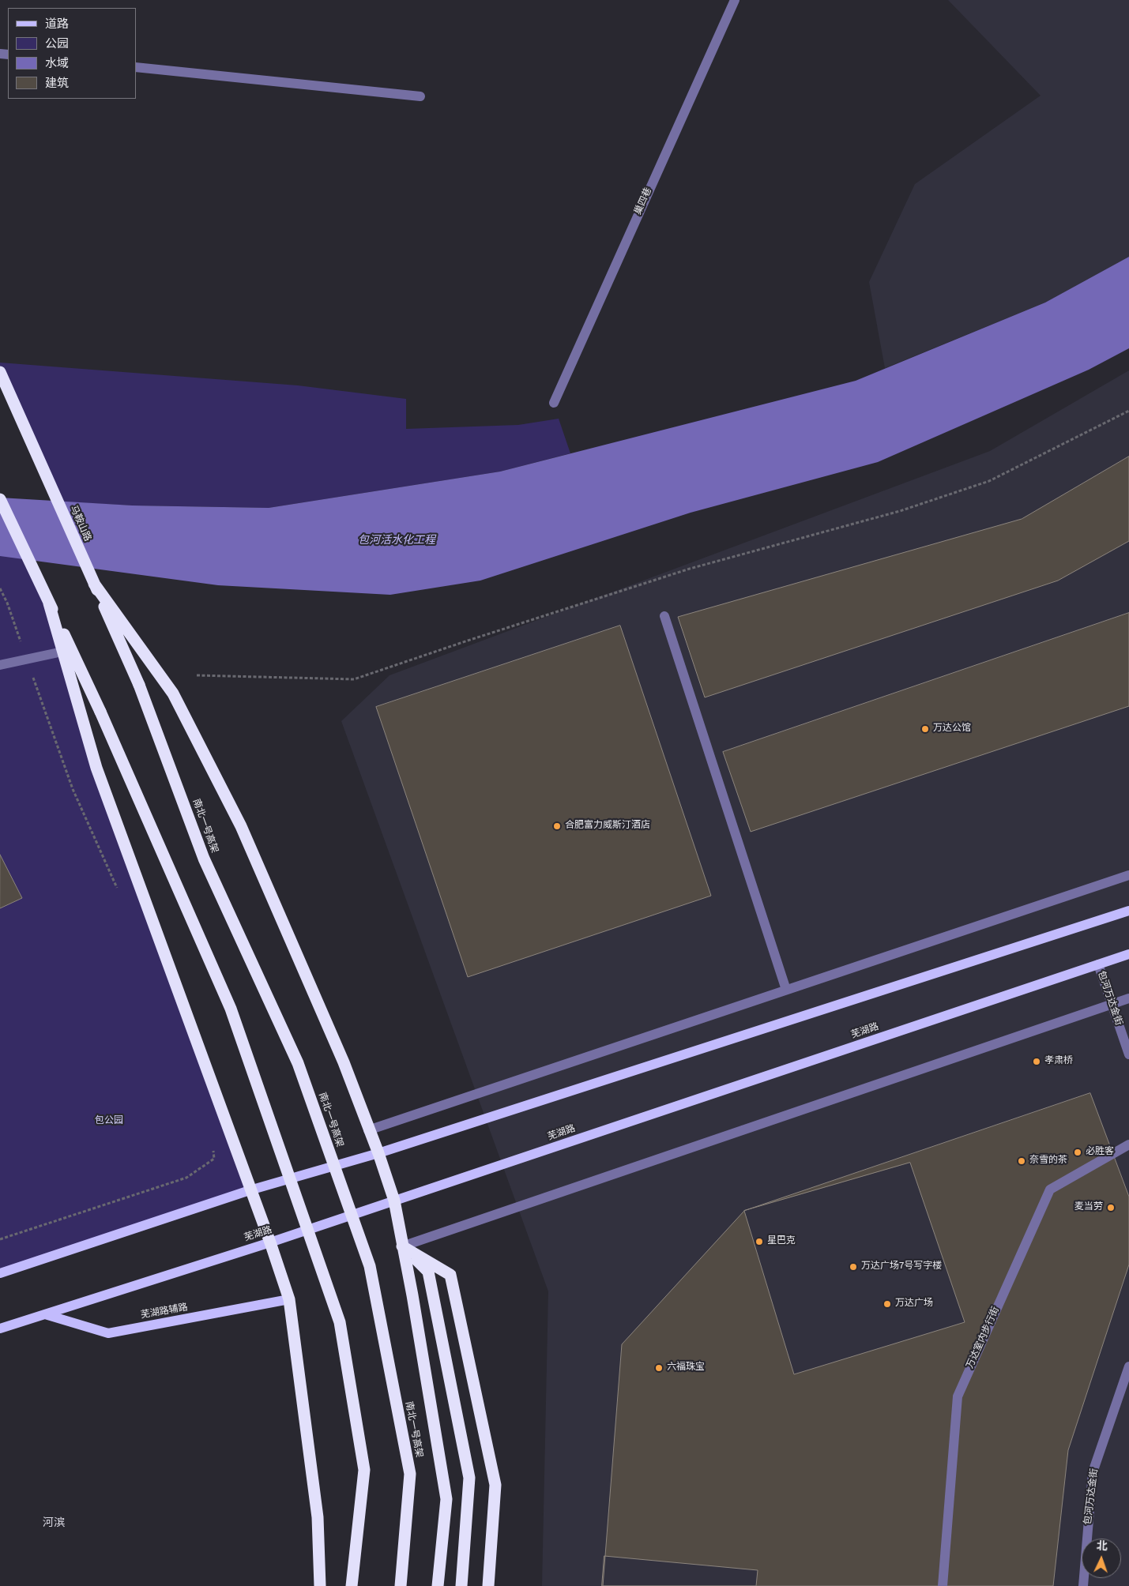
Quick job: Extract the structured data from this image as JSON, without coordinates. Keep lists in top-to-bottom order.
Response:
{
  "streets": {
    "highway": ["马鞍山路", "南北一号高架"],
    "main road": ["芜湖路", "芜湖路辅路"],
    "street": ["巢四巷", "包河万达金街", "万达室内步行街"]
  },
  "crossings": [
    ["马鞍山路", "南北一号高架"],
    ["包河万达金街", "芜湖路"],
    ["芜湖路", "芜湖路辅路"]
  ],
  "districts": ["河滨"],
  "water": ["包河活水化工程"],
  "parks": ["包公园"],
  "places": [
    "万达公馆",
    "合肥富力威斯汀酒店",
    "孝肃桥",
    "必胜客",
    "奈雪的茶",
    "麦当劳",
    "星巴克",
    "万达广场7号写字楼",
    "万达广场",
    "六福珠宝"
  ],
  "legend": [
    "道路",
    "公园",
    "水域",
    "建筑"
  ],
  "north": "top"
}
